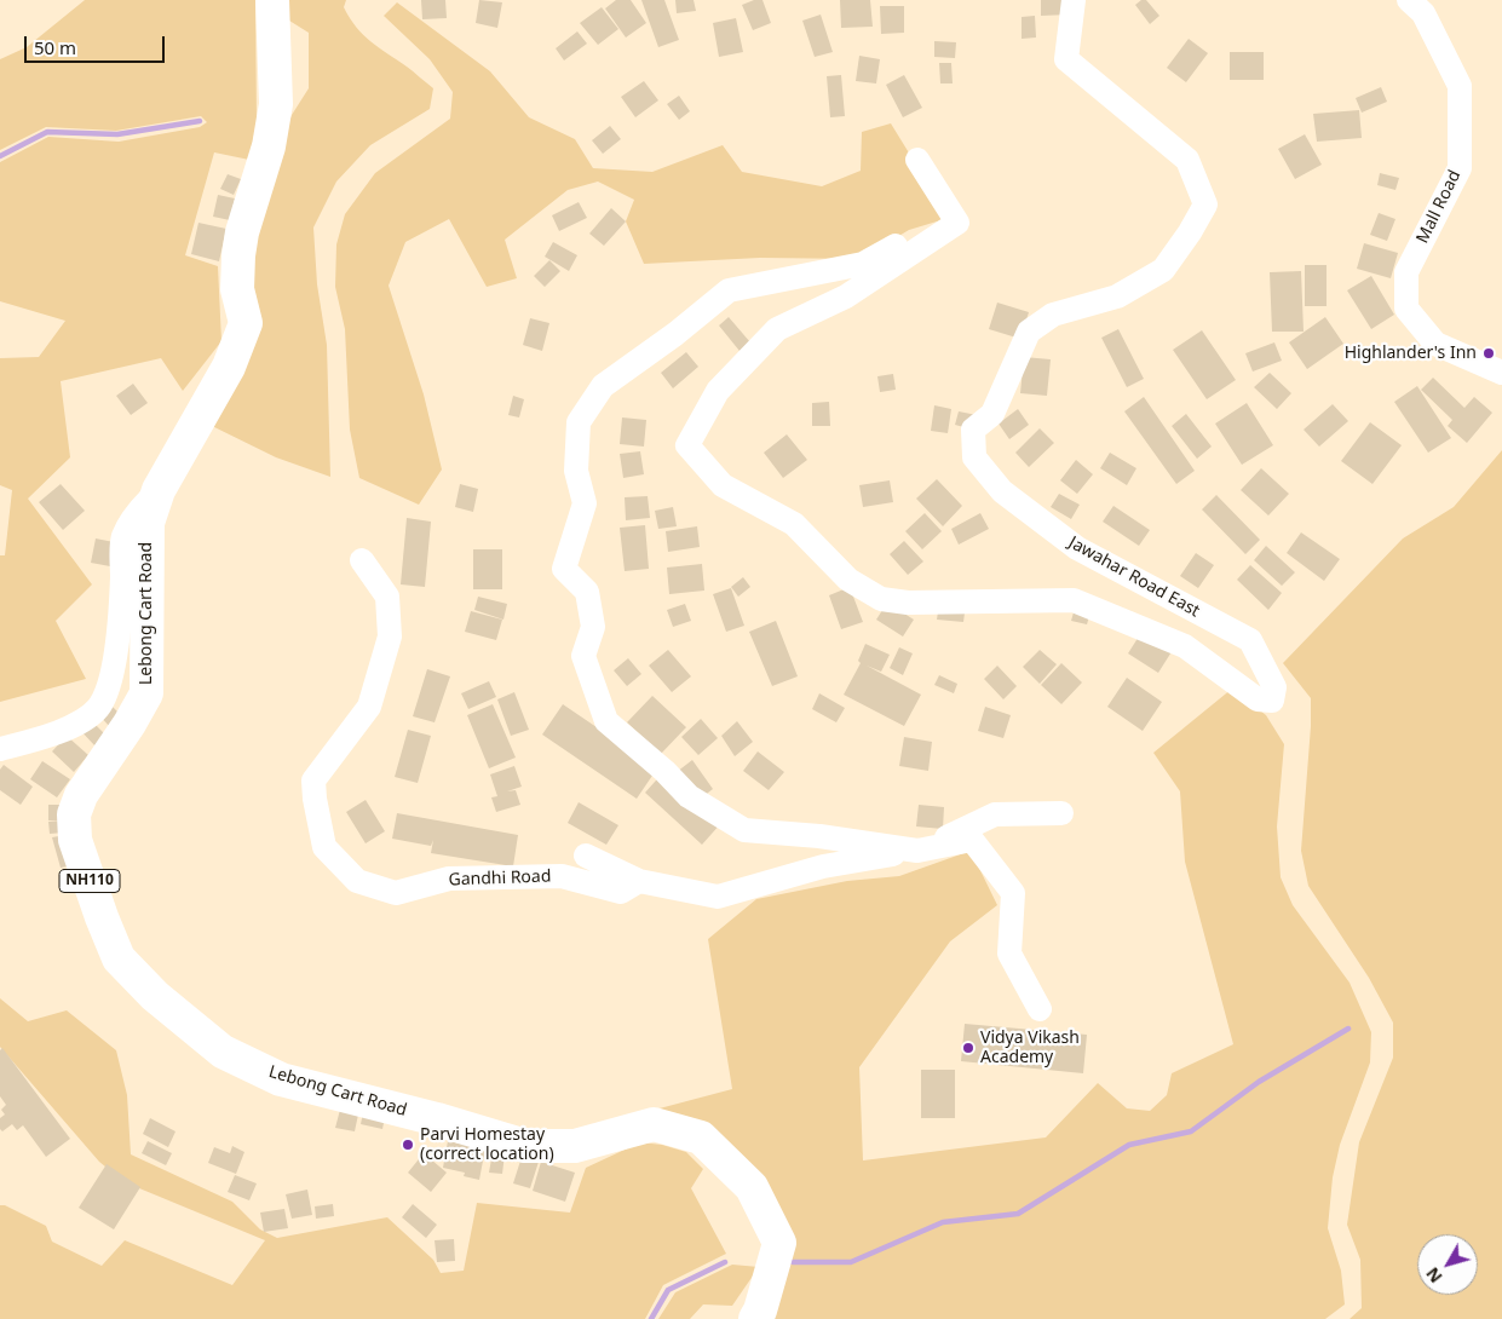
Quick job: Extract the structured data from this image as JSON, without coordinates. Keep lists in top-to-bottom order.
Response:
{
  "streets": {
    "highway": ["Lebong Cart Road", "NH110"],
    "street": ["Mall Road", "Jawahar Road East", "Gandhi Road"]
  },
  "places": ["Highlander's Inn", "Vidya Vikash Academy", "Parvi Homestay (correct location)"],
  "scale_bar": "50 m",
  "north": "bottom left"
}
